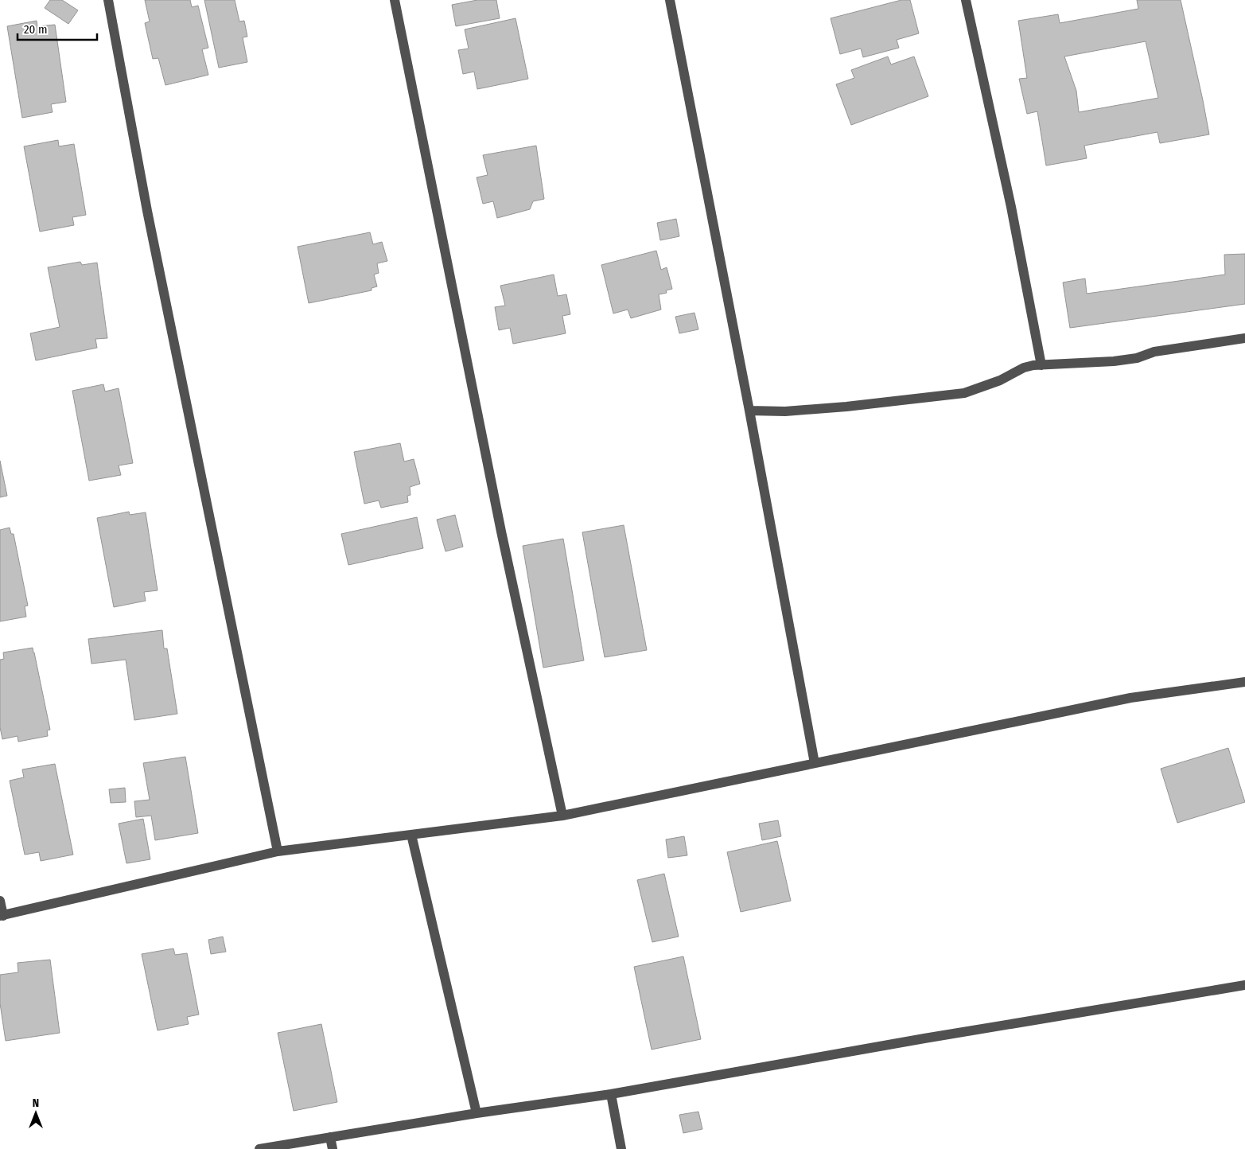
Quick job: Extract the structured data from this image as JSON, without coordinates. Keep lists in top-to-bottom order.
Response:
{
  "scale_bar": "20 m",
  "north": "top"
}
